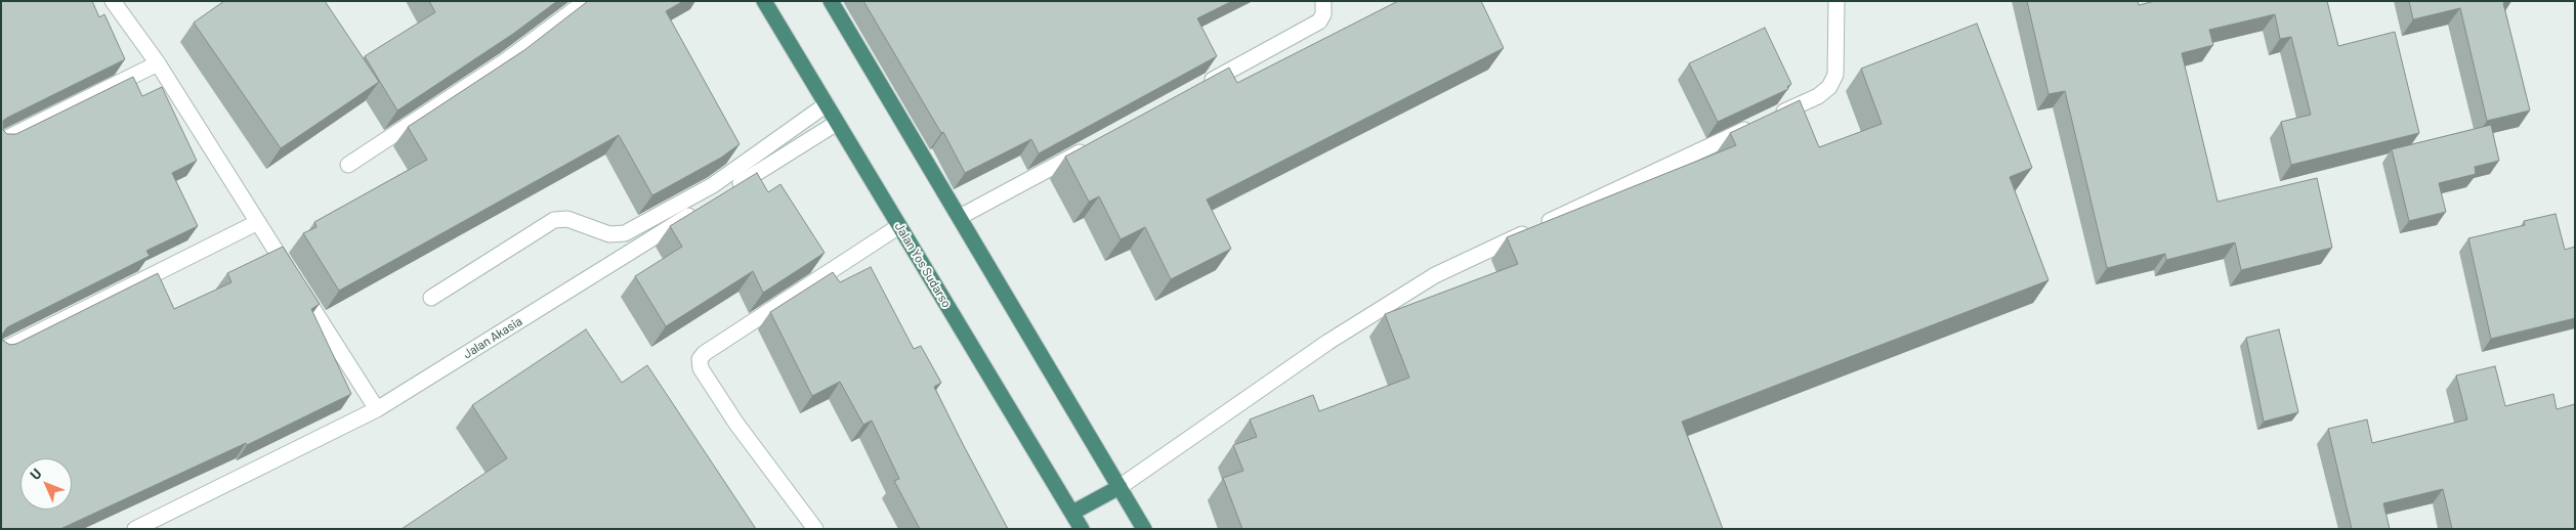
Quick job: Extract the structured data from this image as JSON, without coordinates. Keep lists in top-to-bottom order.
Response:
{
  "streets": {
    "highway": ["Jalan Yos Sudarso"],
    "street": ["Jalan Akasia"]
  },
  "crossings": [
    ["Jalan Yos Sudarso", "Jalan Akasia"]
  ],
  "north": "top left"
}
